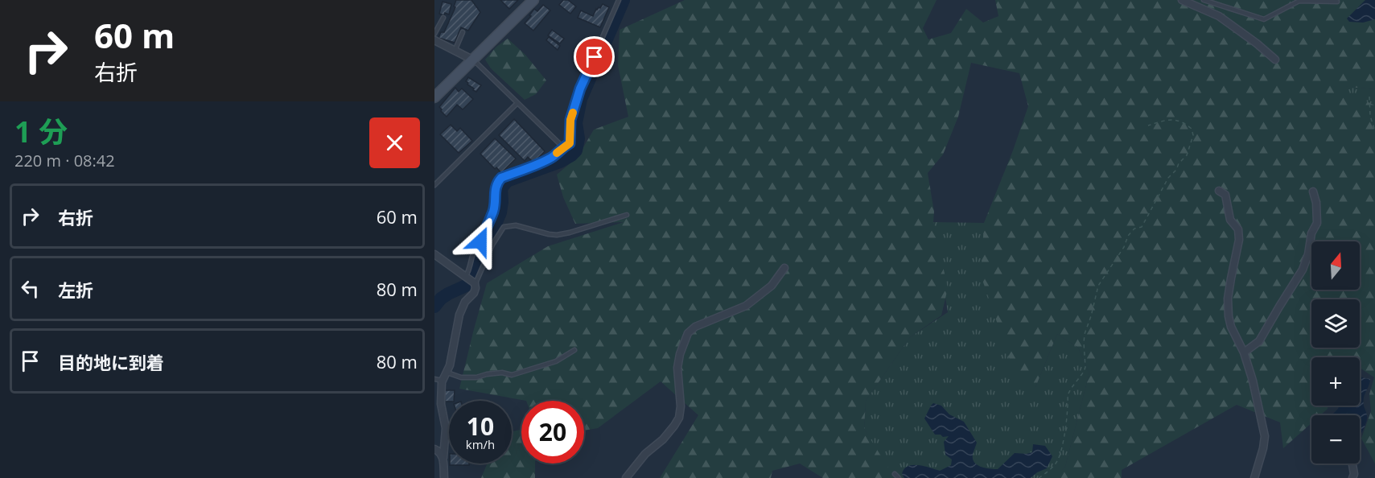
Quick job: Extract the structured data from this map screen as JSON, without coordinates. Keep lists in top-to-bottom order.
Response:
{
  "north": "top",
  "page": {
    "turn": ["60 m", "右折"],
    "heading": ["1 分", "220 m · 08:42"],
    "list": [
      {
        "name": "右折",
        "value": "60 m"
      },
      {
        "name": "左折",
        "value": "80 m"
      },
      {
        "name": "目的地に到着",
        "value": "80 m"
      }
    ],
    "map_buttons": ["+", "−"],
    "speed": "10 km/h",
    "limit": "20"
  }
}
